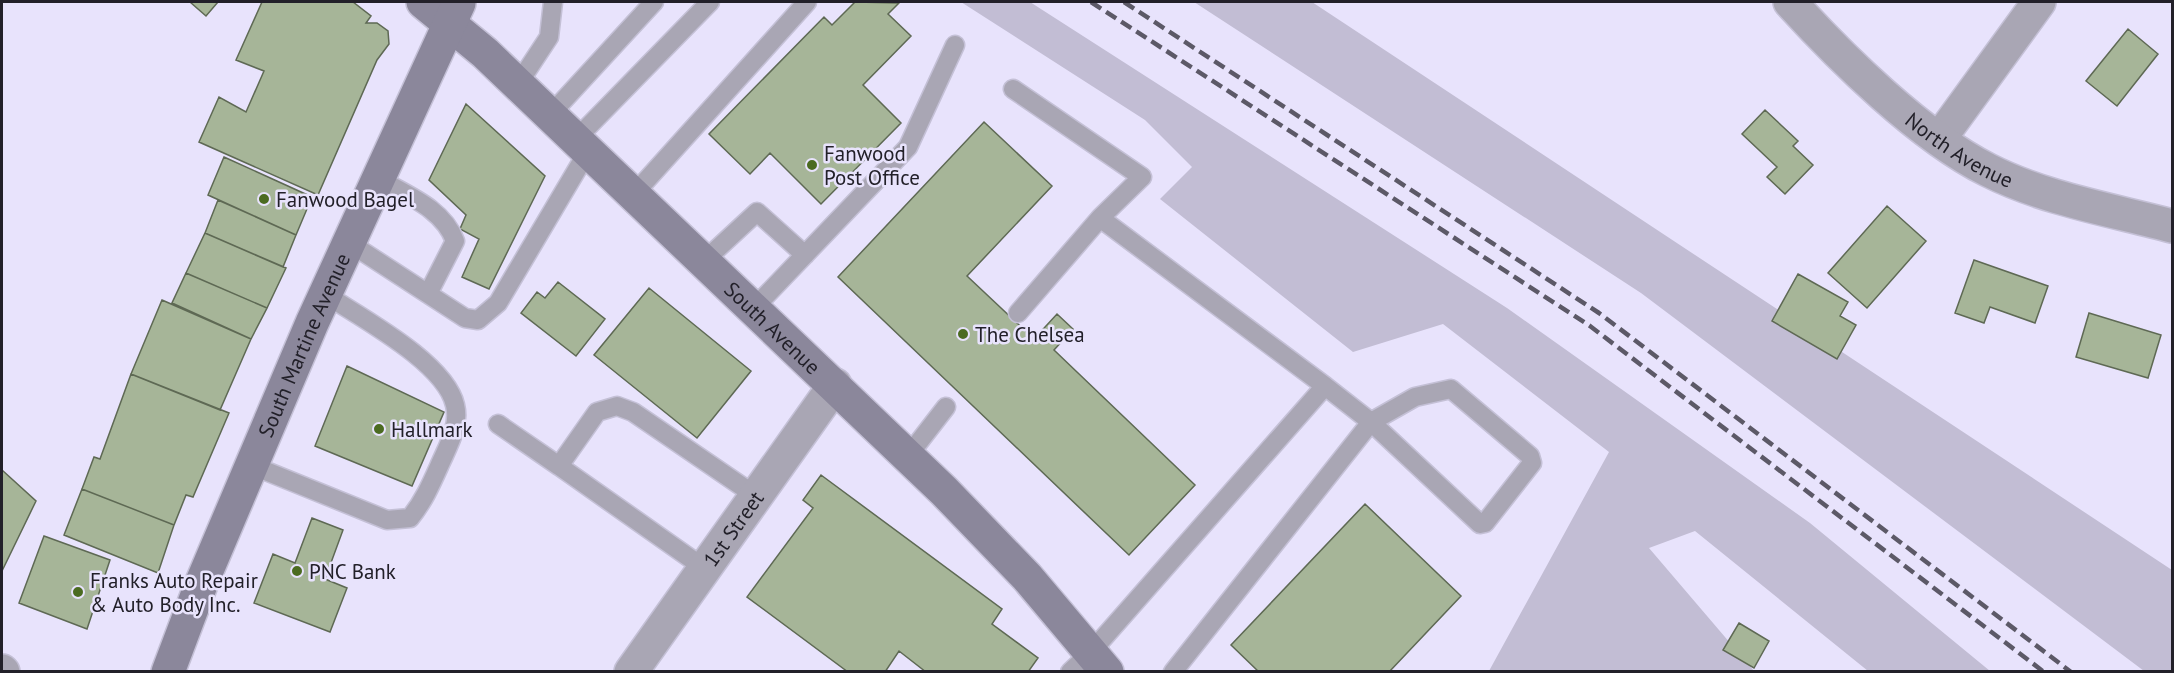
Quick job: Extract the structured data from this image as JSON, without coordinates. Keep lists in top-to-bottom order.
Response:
{
  "streets": {
    "main road": ["South Avenue", "South Martine Avenue"],
    "street": ["North Avenue", "1st Street"]
  },
  "crossings": [
    ["South Avenue", "South Martine Avenue"],
    ["South Avenue", "1st Street"]
  ],
  "places": [
    "Fanwood Post Office",
    "Fanwood Bagel",
    "The Chelsea",
    "Hallmark",
    "PNC Bank",
    "Franks Auto Repair & Auto Body Inc."
  ]
}
